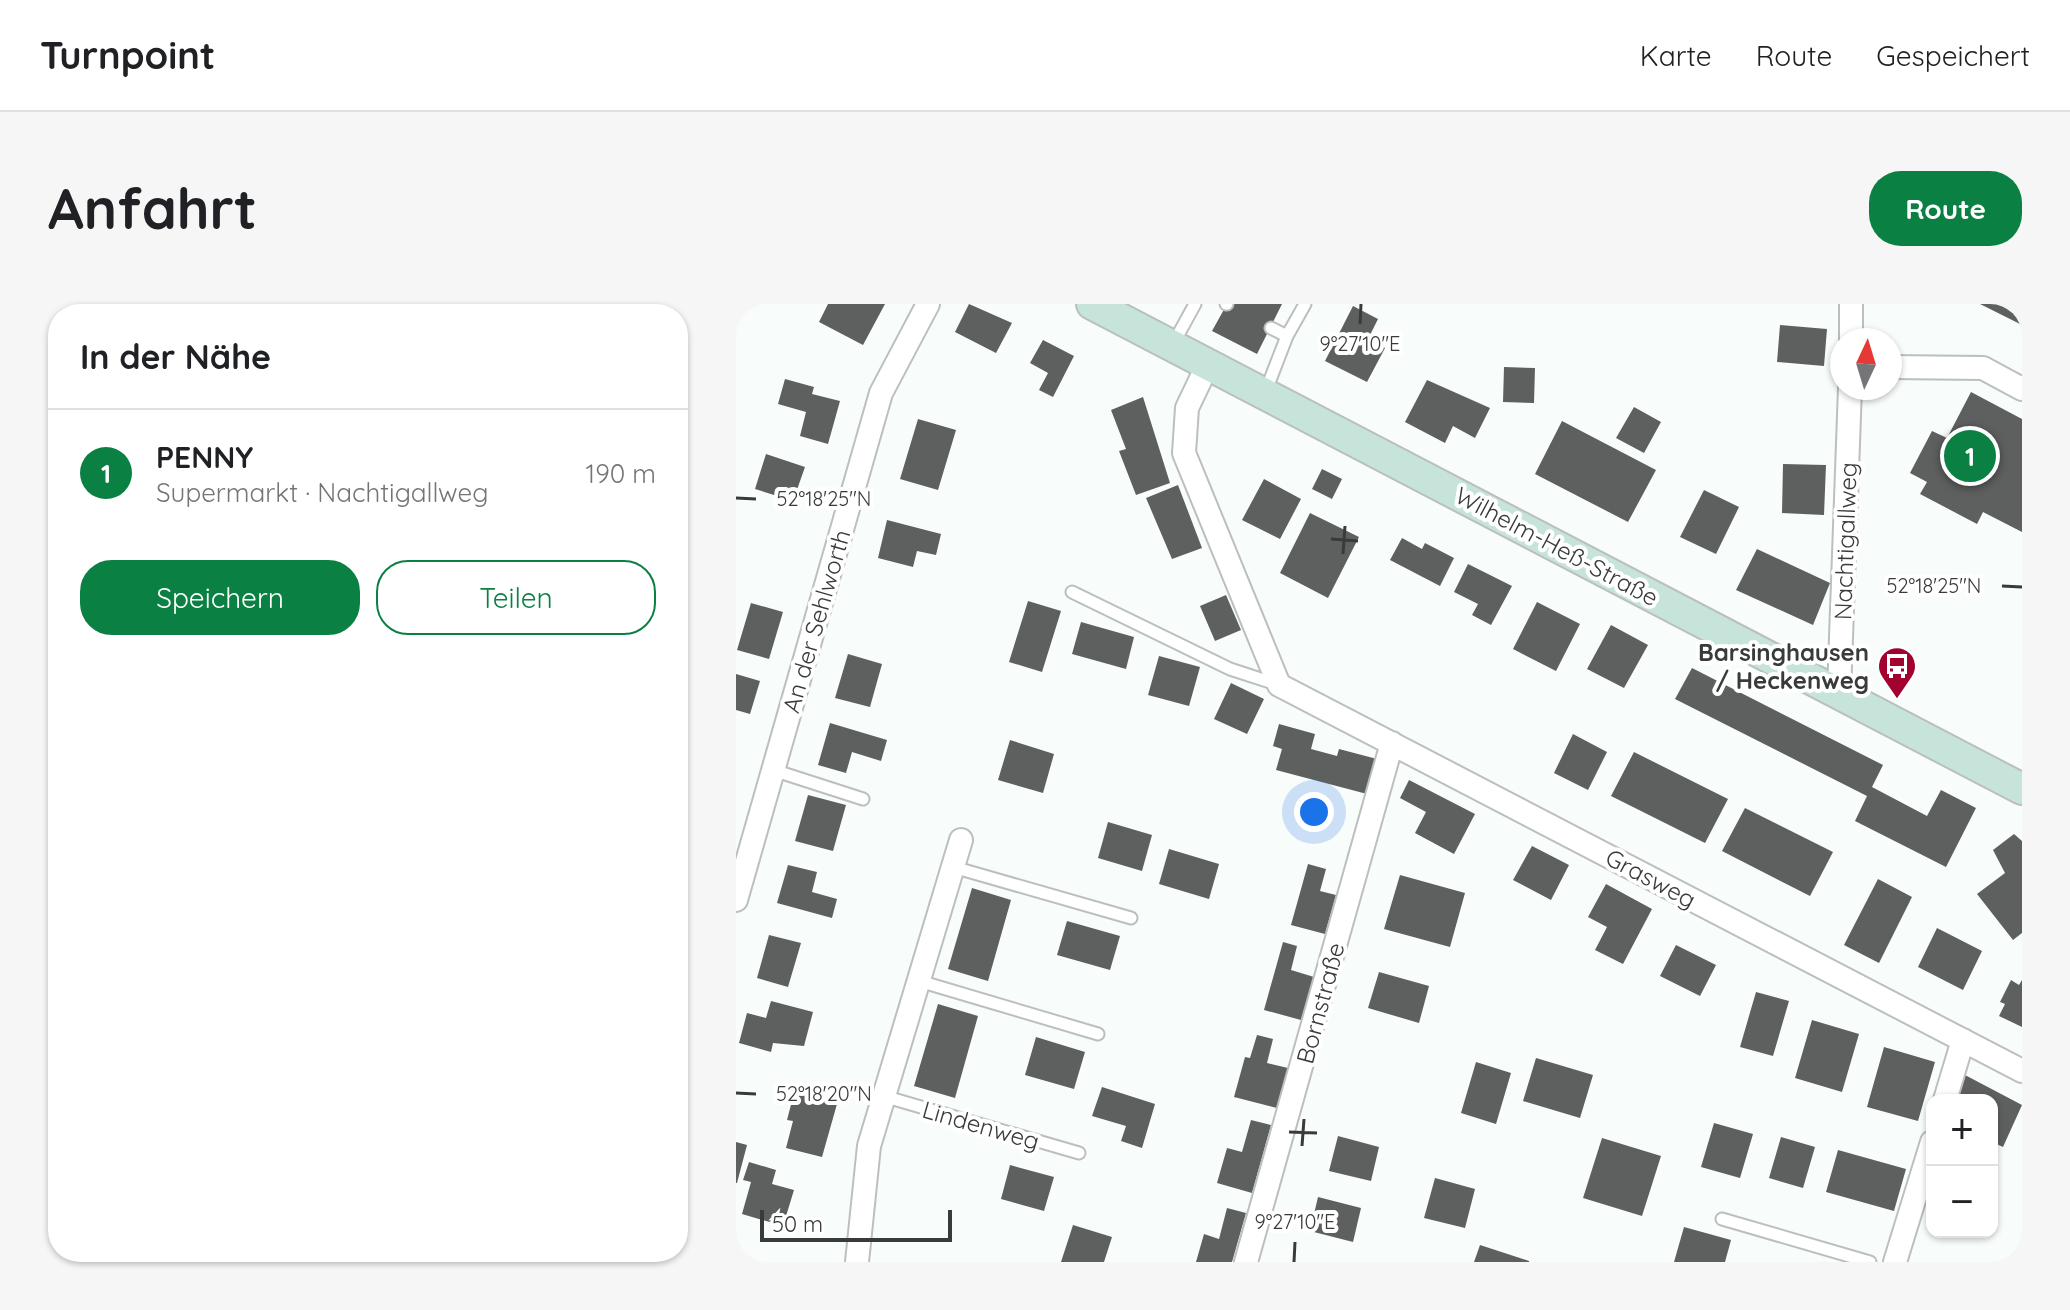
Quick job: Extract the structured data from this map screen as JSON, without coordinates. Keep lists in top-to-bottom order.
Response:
{
  "streets": {
    "main road": ["Wilhelm-Heß-Straße"],
    "street": [
      "Nachtigallweg",
      "An der Sehlworth",
      "Grasweg",
      "Bornstraße"
    ],
    "lane": ["Lindenweg"]
  },
  "crossings": [
    ["Nachtigallweg", "Wilhelm-Heß-Straße"],
    ["Grasweg", "Bornstraße"]
  ],
  "places": {
    "bus stop": ["Barsinghausen / Heckenweg"]
  },
  "scale_bar": "50 m",
  "north": "top",
  "page": {
    "header": "Turnpoint",
    "nav": ["Karte", "Route", "Gespeichert"],
    "buttons": [
      "Route",
      ["Speichern", "Teilen"]
    ],
    "title": "Anfahrt",
    "heading": "In der Nähe",
    "list": [
      {
        "mark": "1",
        "name": "PENNY",
        "note": "Supermarkt · Nachtigallweg",
        "value": "190 m"
      }
    ],
    "pins": "1",
    "map_buttons": ["+", "−"],
    "scale": "50 m"
  },
  "coordinates": ["9°27'10\"E", "52°18'25\"N", "52°18'20\"N"]
}
